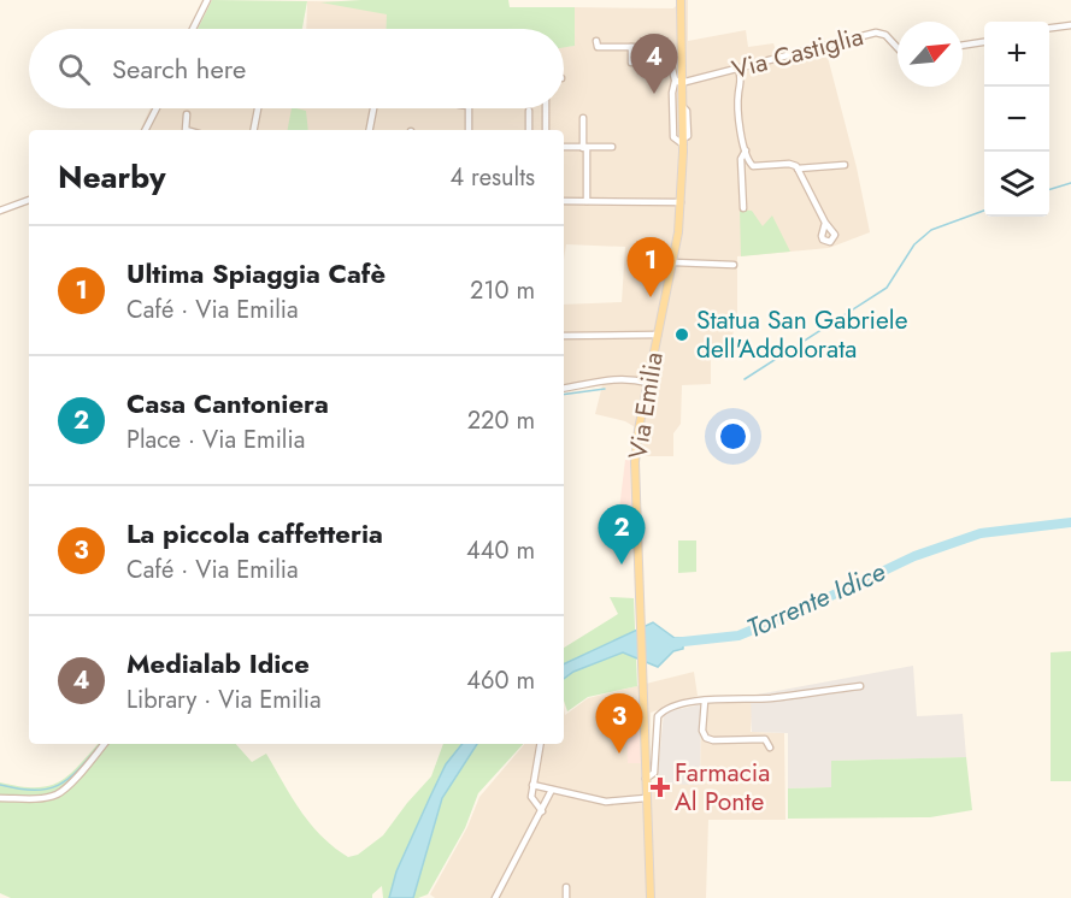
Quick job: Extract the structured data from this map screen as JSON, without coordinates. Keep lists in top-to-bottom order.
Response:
{
  "streets": {
    "main road": ["Via Emilia"],
    "street": ["Via Castiglia"]
  },
  "crossings": [
    ["Via Castiglia", "Via Emilia"]
  ],
  "water": ["Torrente Idice"],
  "places": {
    "other": ["Statua San Gabriele dell'Addolorata"],
    "health": ["Farmacia Al Ponte"]
  },
  "north": "top right",
  "page": {
    "map_buttons": ["+", "−"],
    "search": "Search here",
    "pins": [
      "4",
      "1",
      "2",
      "3"
    ],
    "heading": ["Nearby", "4 results"],
    "list": [
      {
        "mark": "1",
        "name": "Ultima Spiaggia Cafè",
        "note": "Café · Via Emilia",
        "value": "210 m"
      },
      {
        "mark": "2",
        "name": "Casa Cantoniera",
        "note": "Place · Via Emilia",
        "value": "220 m"
      },
      {
        "mark": "3",
        "name": "La piccola caffetteria",
        "note": "Café · Via Emilia",
        "value": "440 m"
      },
      {
        "mark": "4",
        "name": "Medialab Idice",
        "note": "Library · Via Emilia",
        "value": "460 m"
      }
    ]
  }
}
